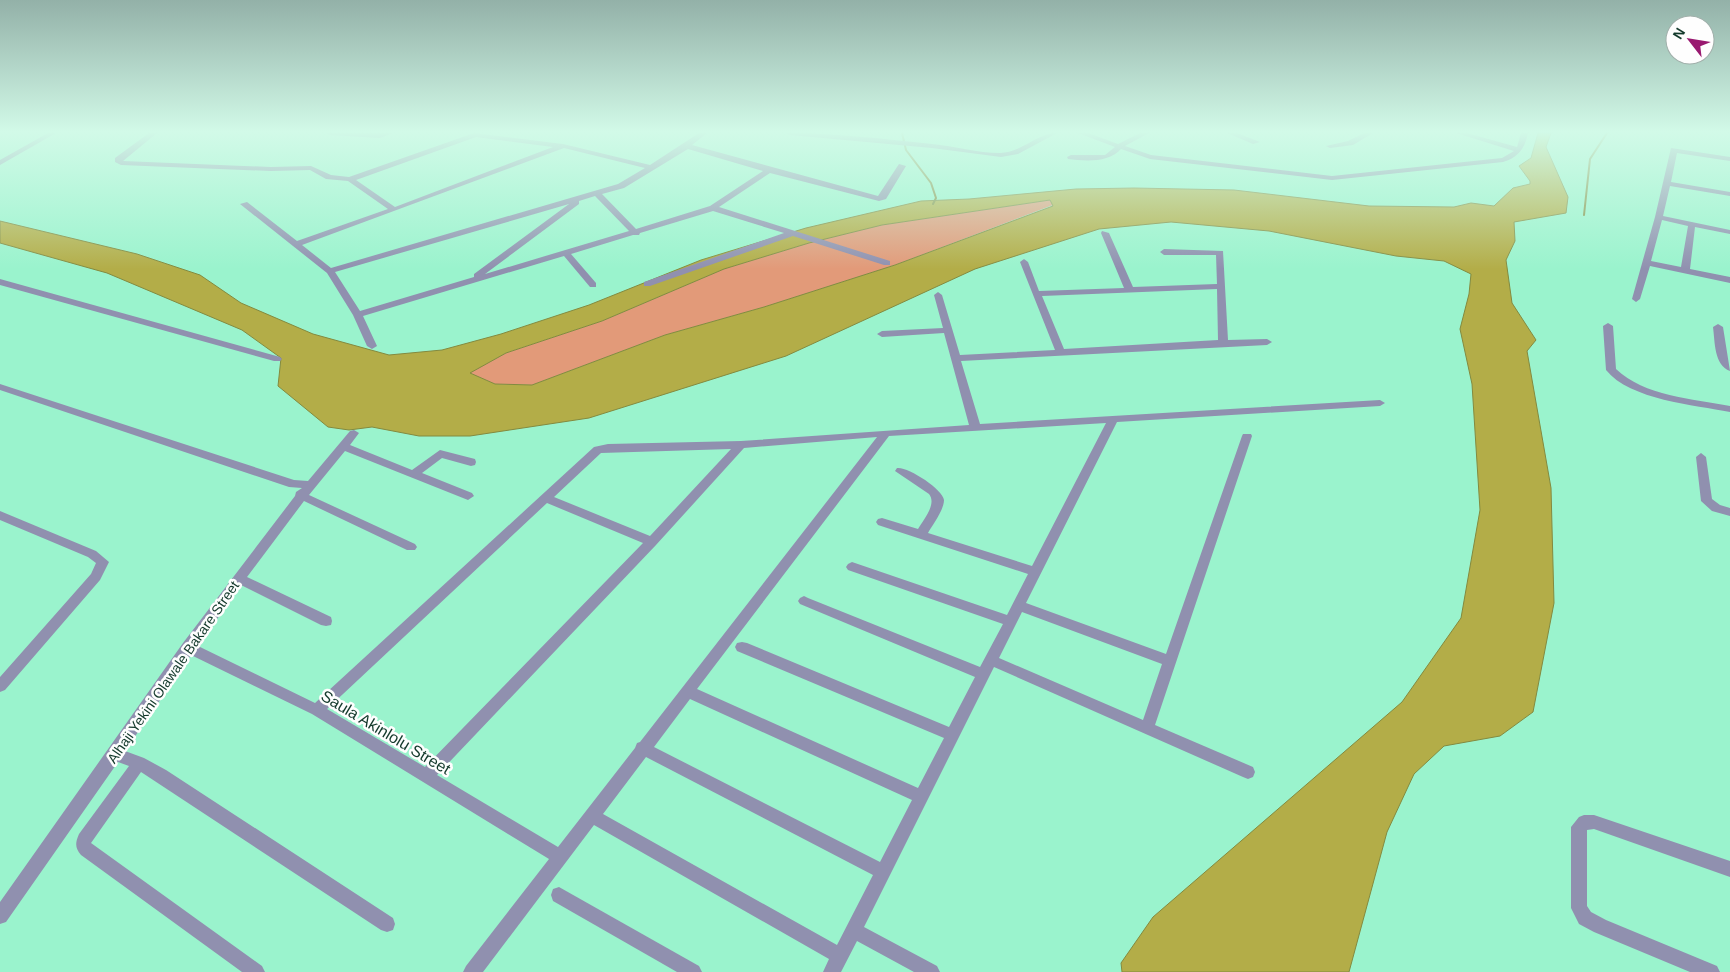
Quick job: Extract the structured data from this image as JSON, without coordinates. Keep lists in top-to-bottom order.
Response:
{
  "streets": {
    "street": ["Alhaji Yekini Olawale Bakare Street", "Saula Akinlolu Street"]
  },
  "crossings": [
    ["Alhaji Yekini Olawale Bakare Street", "Saula Akinlolu Street"]
  ],
  "north": "top left"
}
